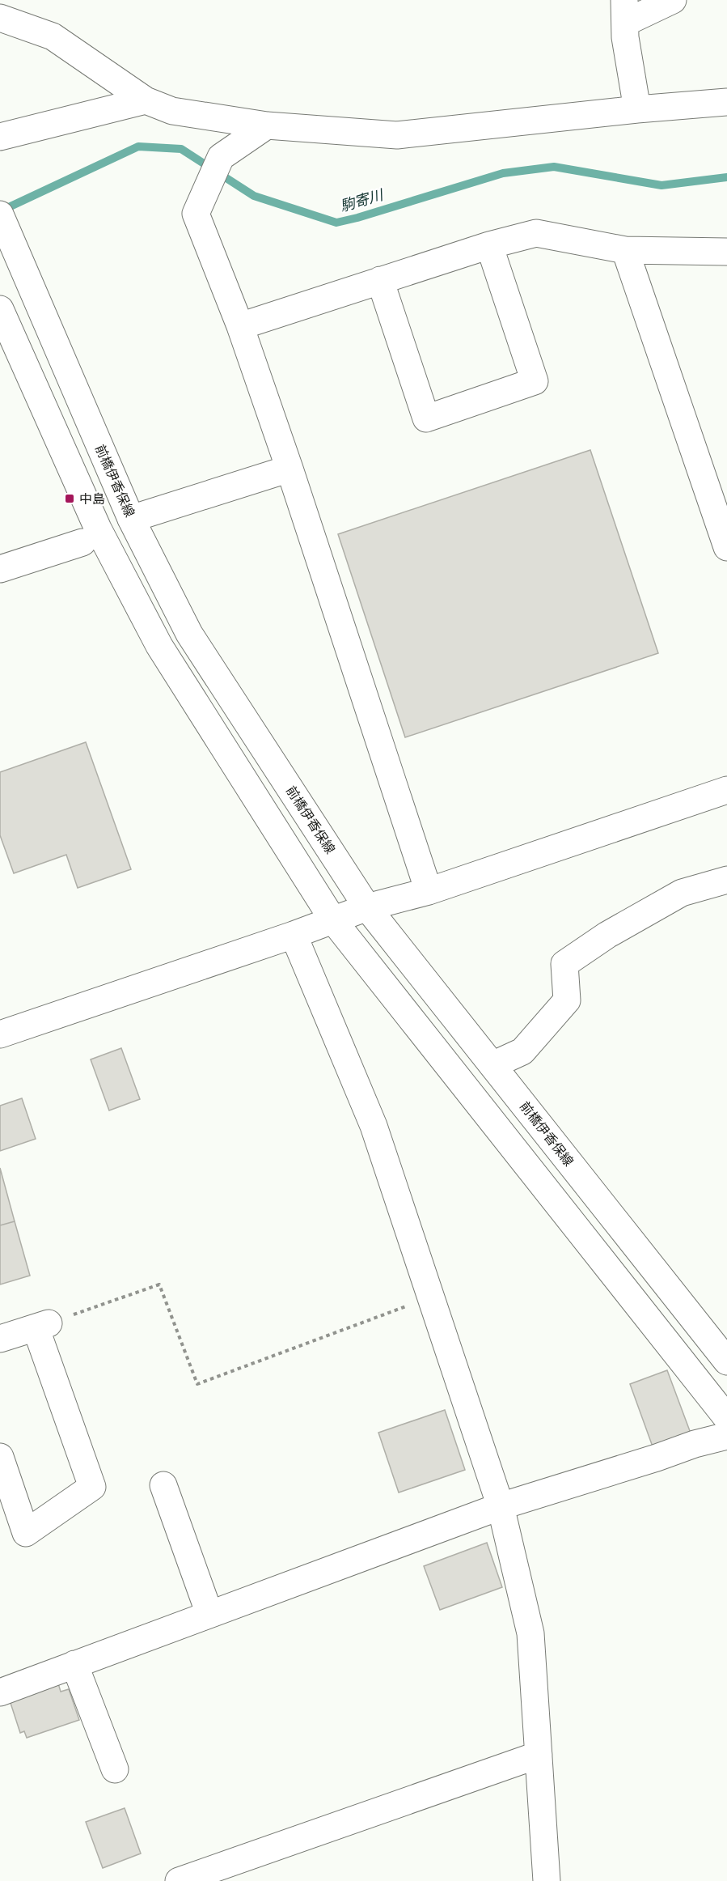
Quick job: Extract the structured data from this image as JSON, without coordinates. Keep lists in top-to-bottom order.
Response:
{
  "streets": {
    "street": ["前橋伊香保線"]
  },
  "water": ["駒寄川"],
  "places": {
    "transit": ["中島"]
  }
}
